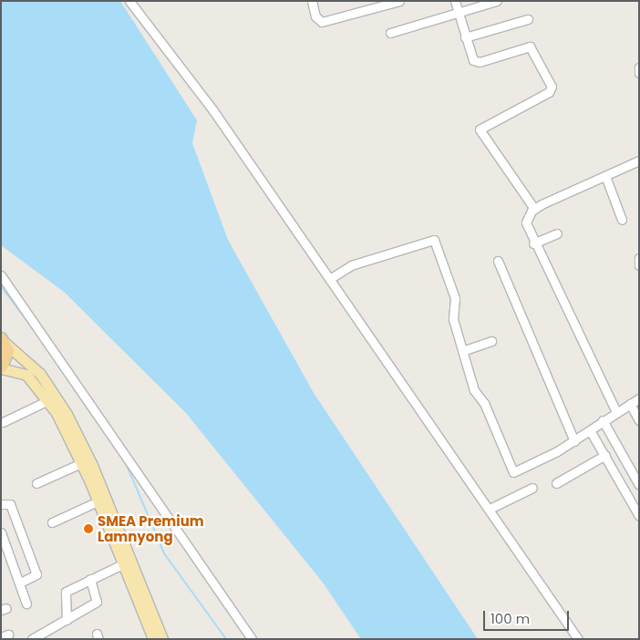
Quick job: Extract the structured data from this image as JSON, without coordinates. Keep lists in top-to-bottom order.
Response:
{
  "places": ["SMEA Premium Lamnyong"],
  "scale_bar": "100 m"
}
